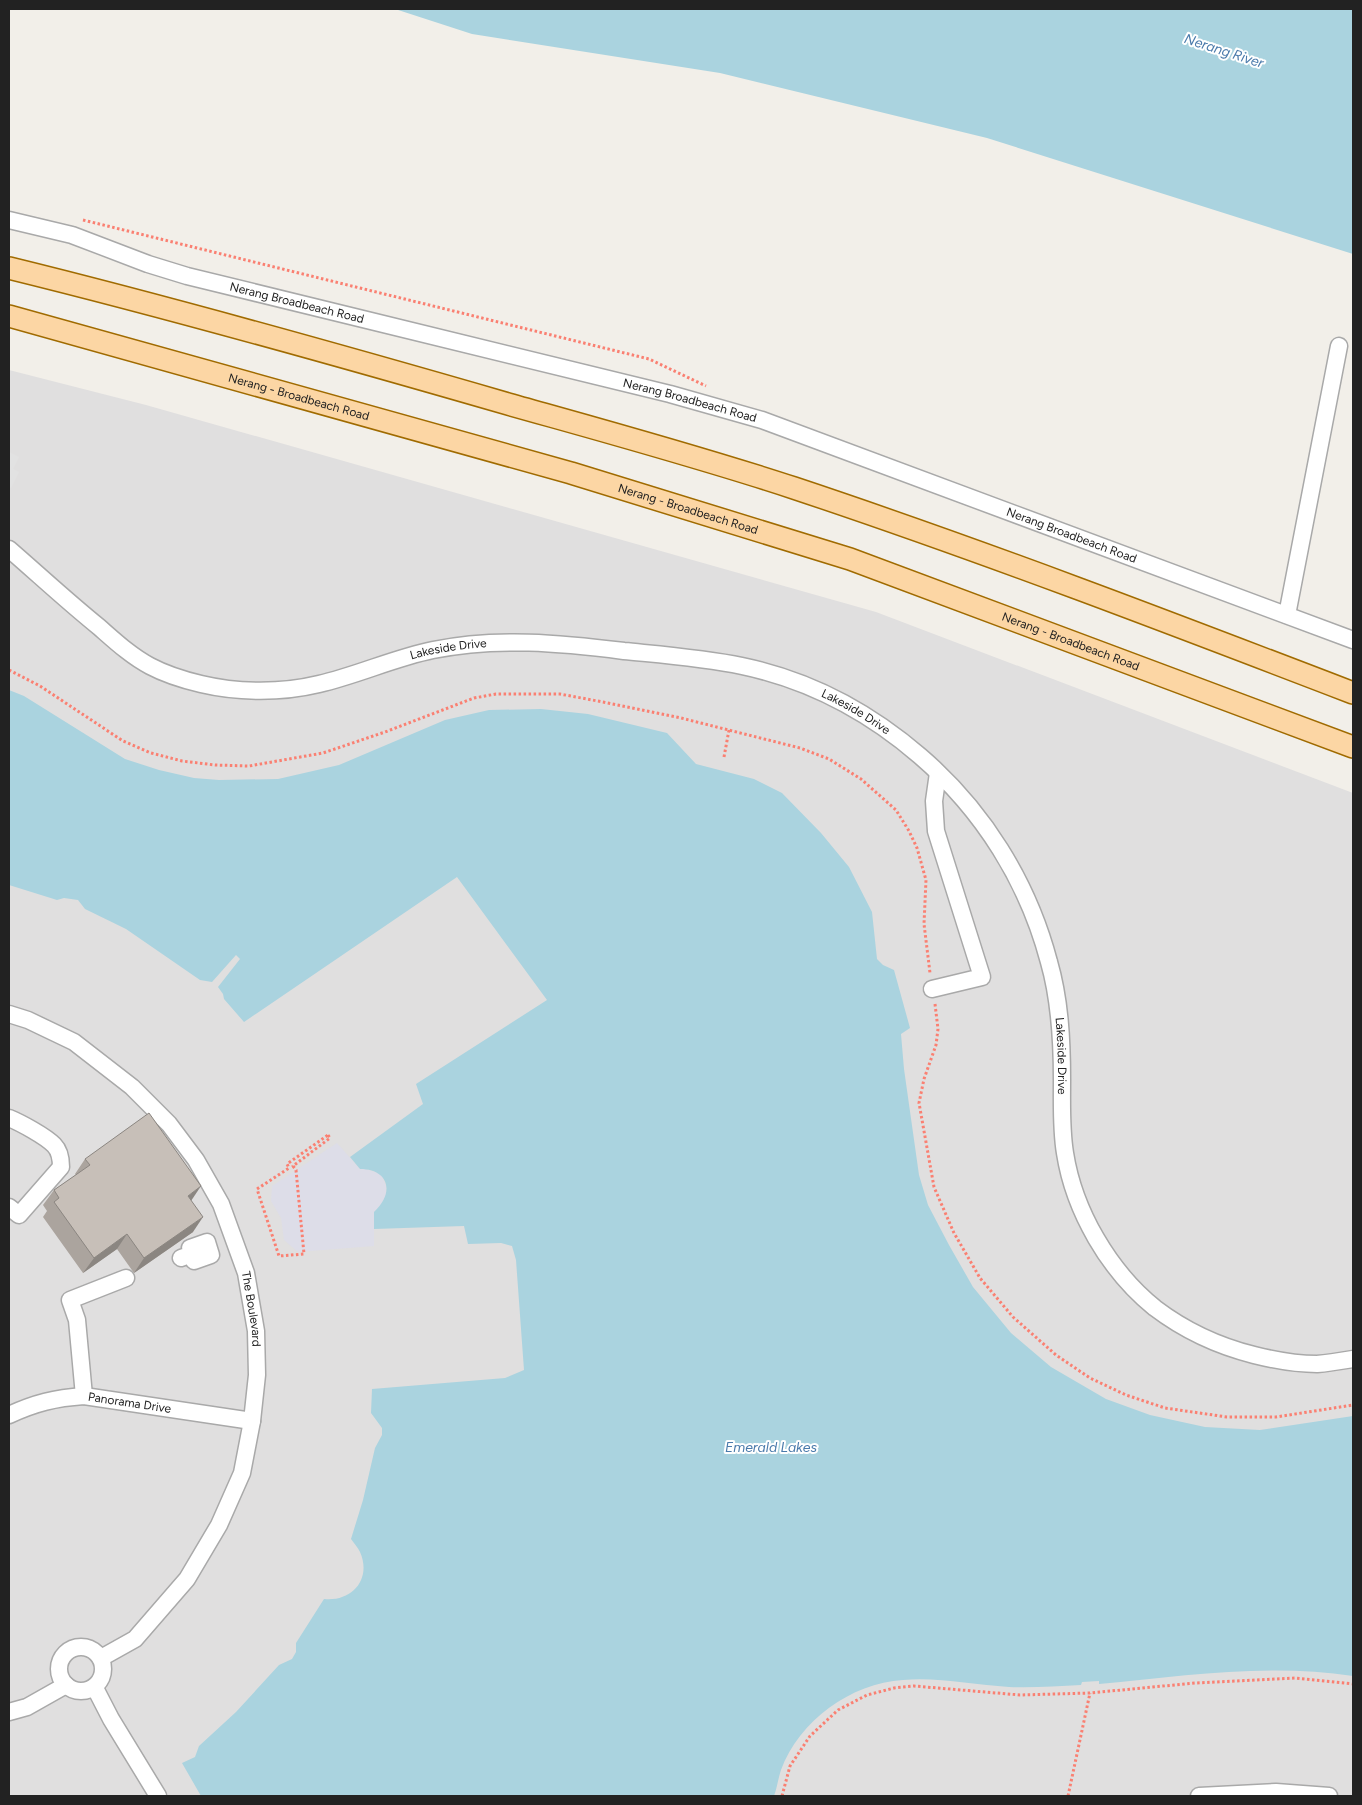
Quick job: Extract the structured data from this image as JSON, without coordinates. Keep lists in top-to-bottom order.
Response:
{
  "streets": {
    "main road": ["Nerang - Broadbeach Road"],
    "street": [
      "Nerang Broadbeach Road",
      "Lakeside Drive",
      "The Boulevard",
      "Panorama Drive"
    ]
  },
  "crossings": [
    ["The Boulevard", "Panorama Drive"]
  ],
  "water": ["Nerang River", "Emerald Lakes"]
}
